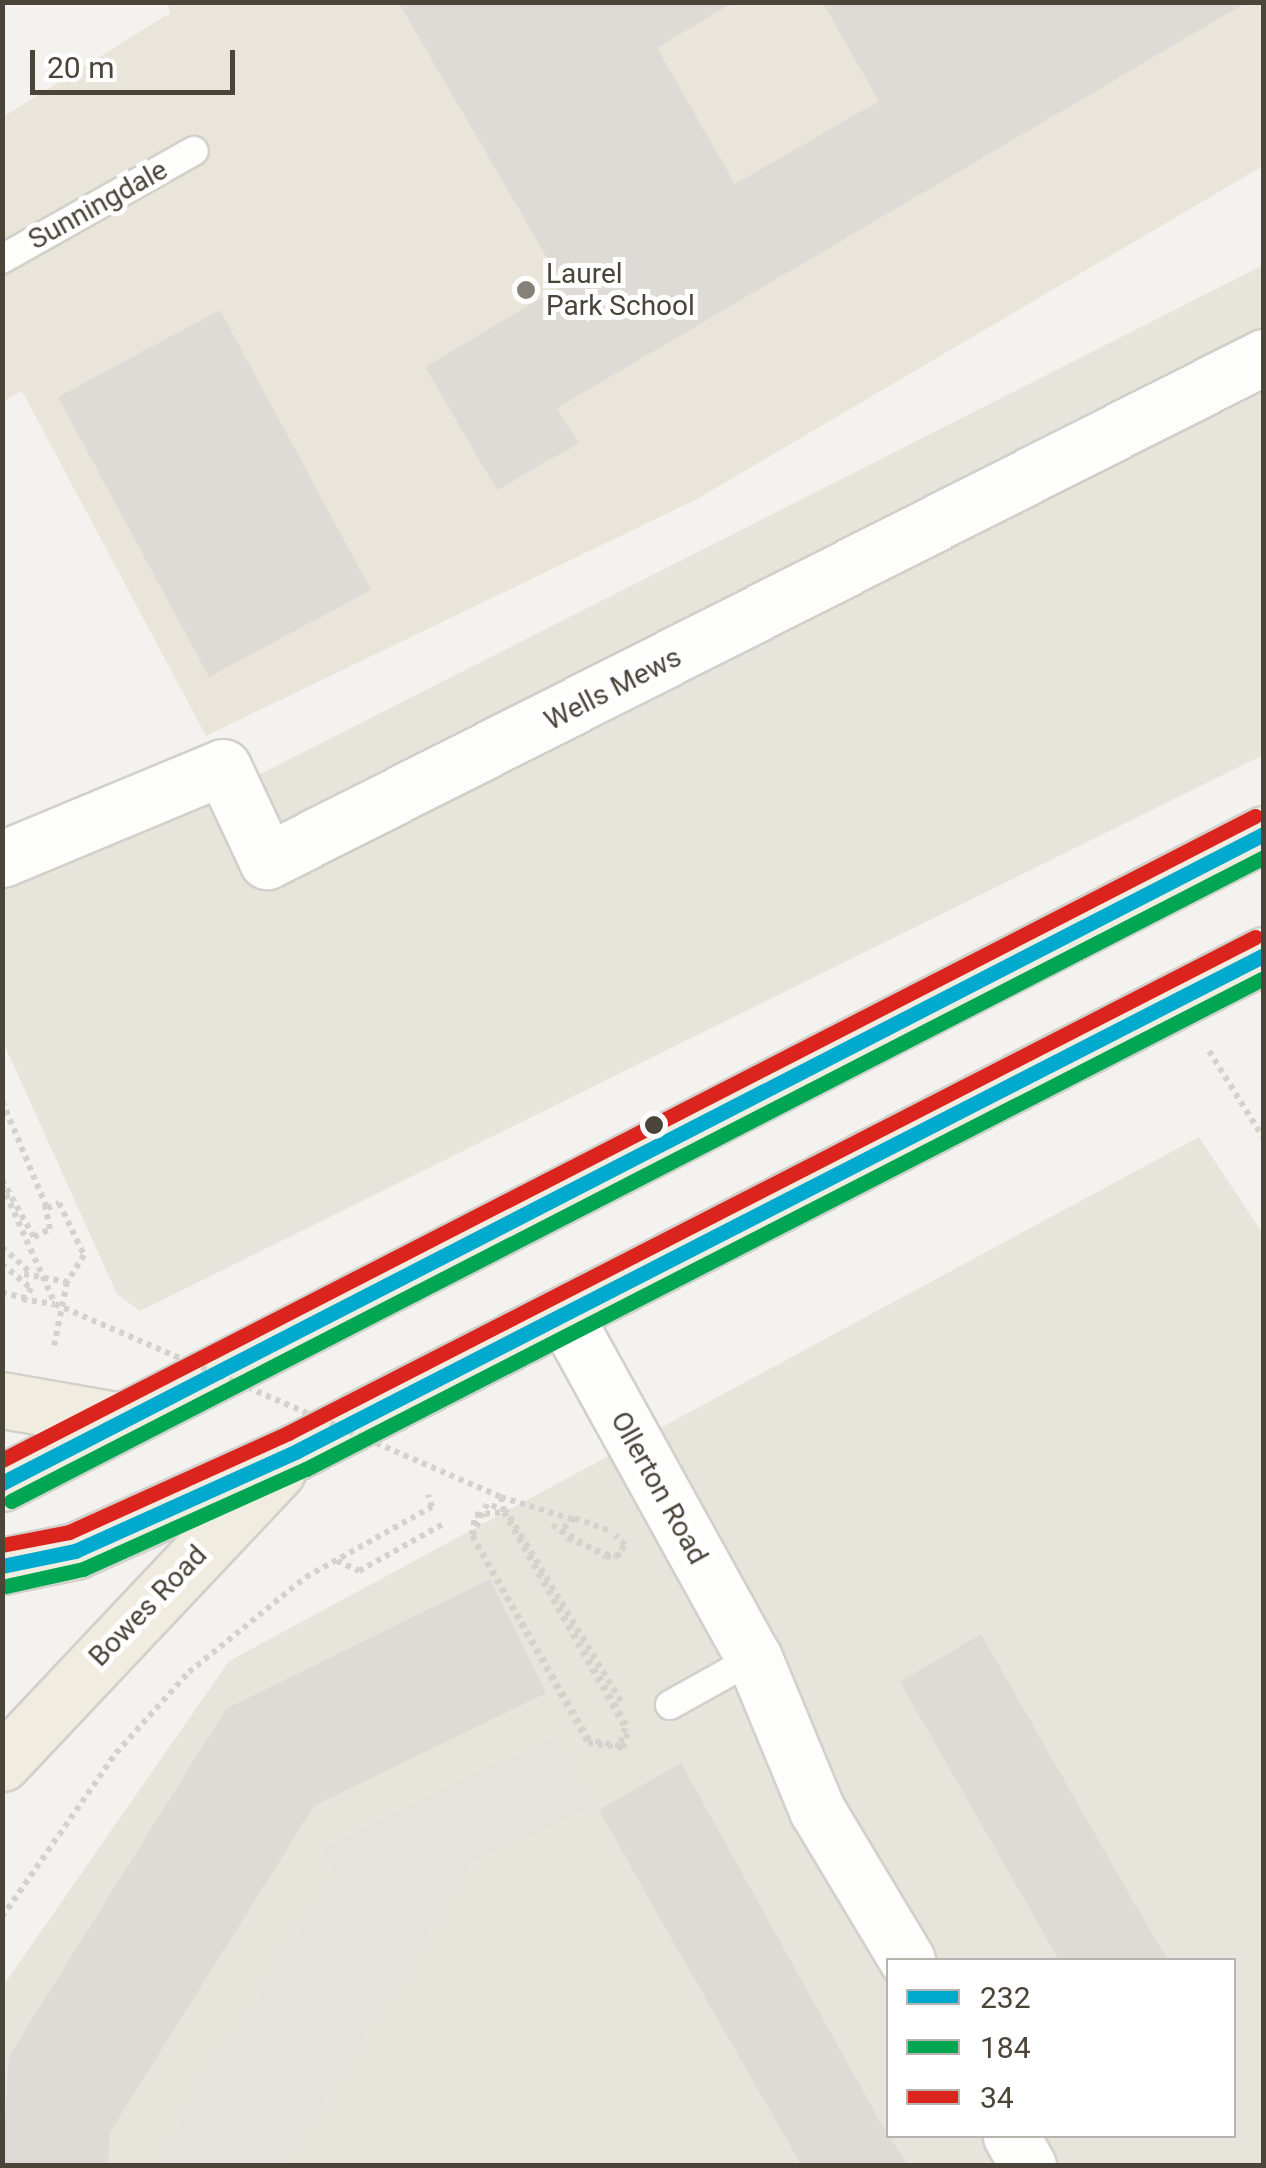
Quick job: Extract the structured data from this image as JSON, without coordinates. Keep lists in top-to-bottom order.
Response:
{
  "streets": {
    "highway": ["Bowes Road"],
    "street": ["Wells Mews", "Ollerton Road"],
    "lane": ["Sunningdale"]
  },
  "crossings": [
    ["Ollerton Road", "Bowes Road"]
  ],
  "places": ["Laurel Park School"],
  "lines": ["transit line 34", "transit line 232", "transit line 184"],
  "legend": ["232", "184", "34"],
  "scale_bar": "20 m"
}
